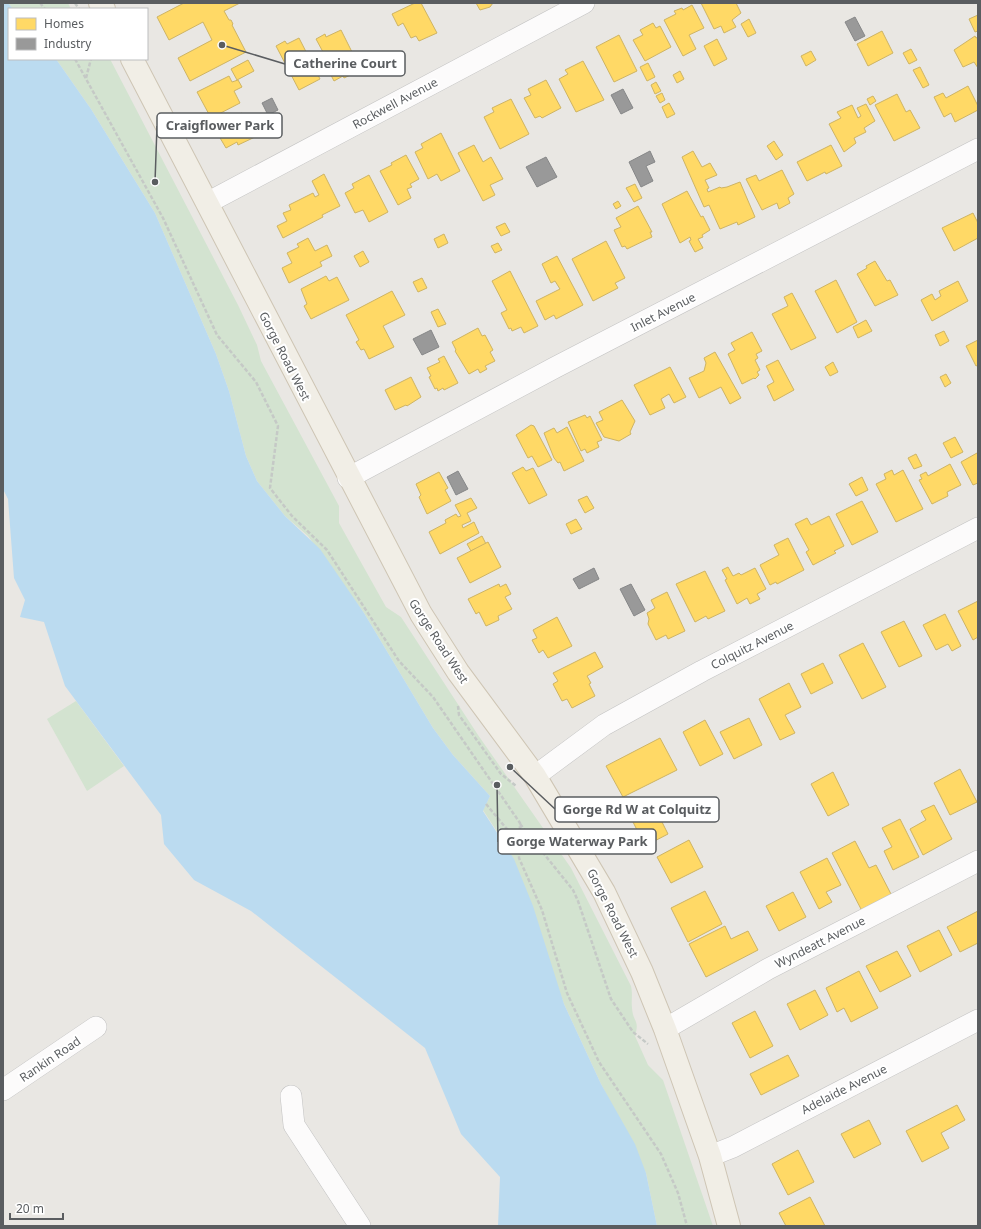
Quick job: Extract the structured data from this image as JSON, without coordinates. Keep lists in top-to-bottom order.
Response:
{
  "streets": {
    "main road": ["Gorge Road West"],
    "street": [
      "Rockwell Avenue",
      "Inlet Avenue",
      "Colquitz Avenue",
      "Wyndeatt Avenue",
      "Rankin Road",
      "Adelaide Avenue"
    ]
  },
  "crossings": [
    ["Rockwell Avenue", "Gorge Road West"],
    ["Inlet Avenue", "Gorge Road West"],
    ["Gorge Road West", "Colquitz Avenue"],
    ["Gorge Road West", "Wyndeatt Avenue"],
    ["Gorge Road West", "Adelaide Avenue"]
  ],
  "places": [
    "Catherine Court",
    "Craigflower Park",
    "Gorge Rd W at Colquitz",
    "Gorge Waterway Park"
  ],
  "legend": ["Homes", "Industry"],
  "scale_bar": "20 m"
}
